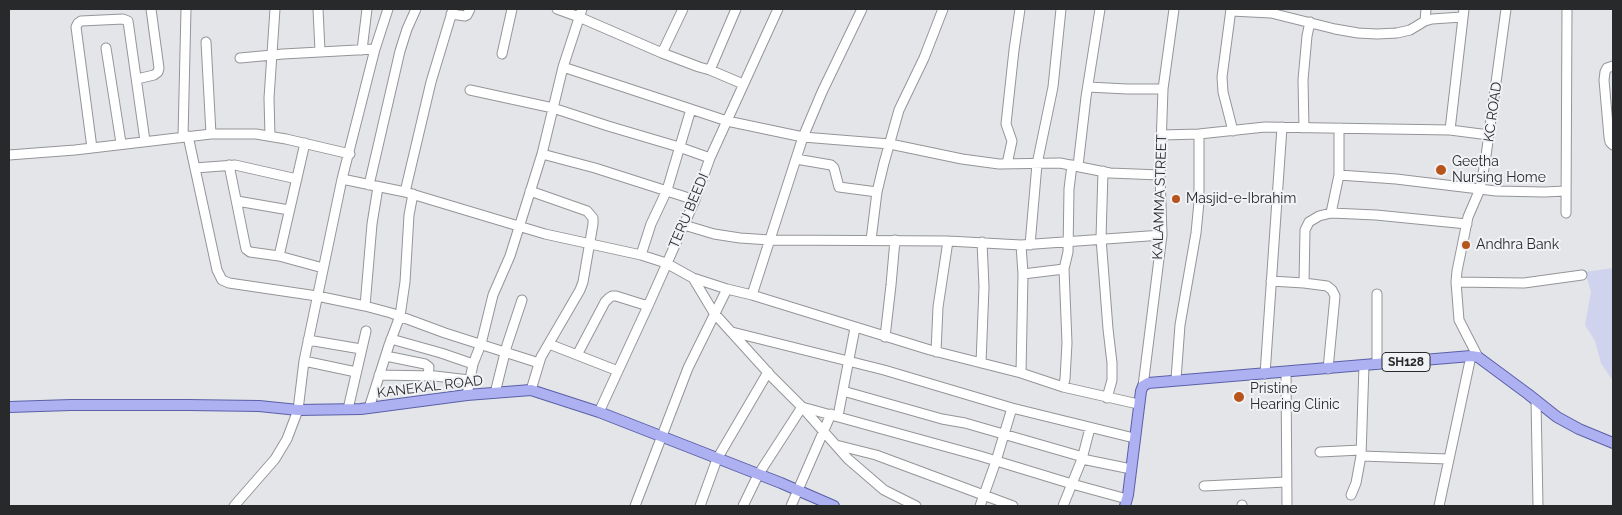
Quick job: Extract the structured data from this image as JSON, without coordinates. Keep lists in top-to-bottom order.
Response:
{
  "streets": {
    "main road": ["SH128", "KANEKAL ROAD"],
    "street": ["KC ROAD", "KALAMMA STREET", "TERU BEEDI"]
  },
  "crossings": [
    ["KC ROAD", "SH128"],
    ["KALAMMA STREET", "SH128"],
    ["TERU BEEDI", "KANEKAL ROAD"]
  ],
  "places": [
    "Geetha Nursing Home",
    "Masjid-e-Ibrahim",
    "Andhra Bank",
    "Pristine Hearing Clinic"
  ]
}
